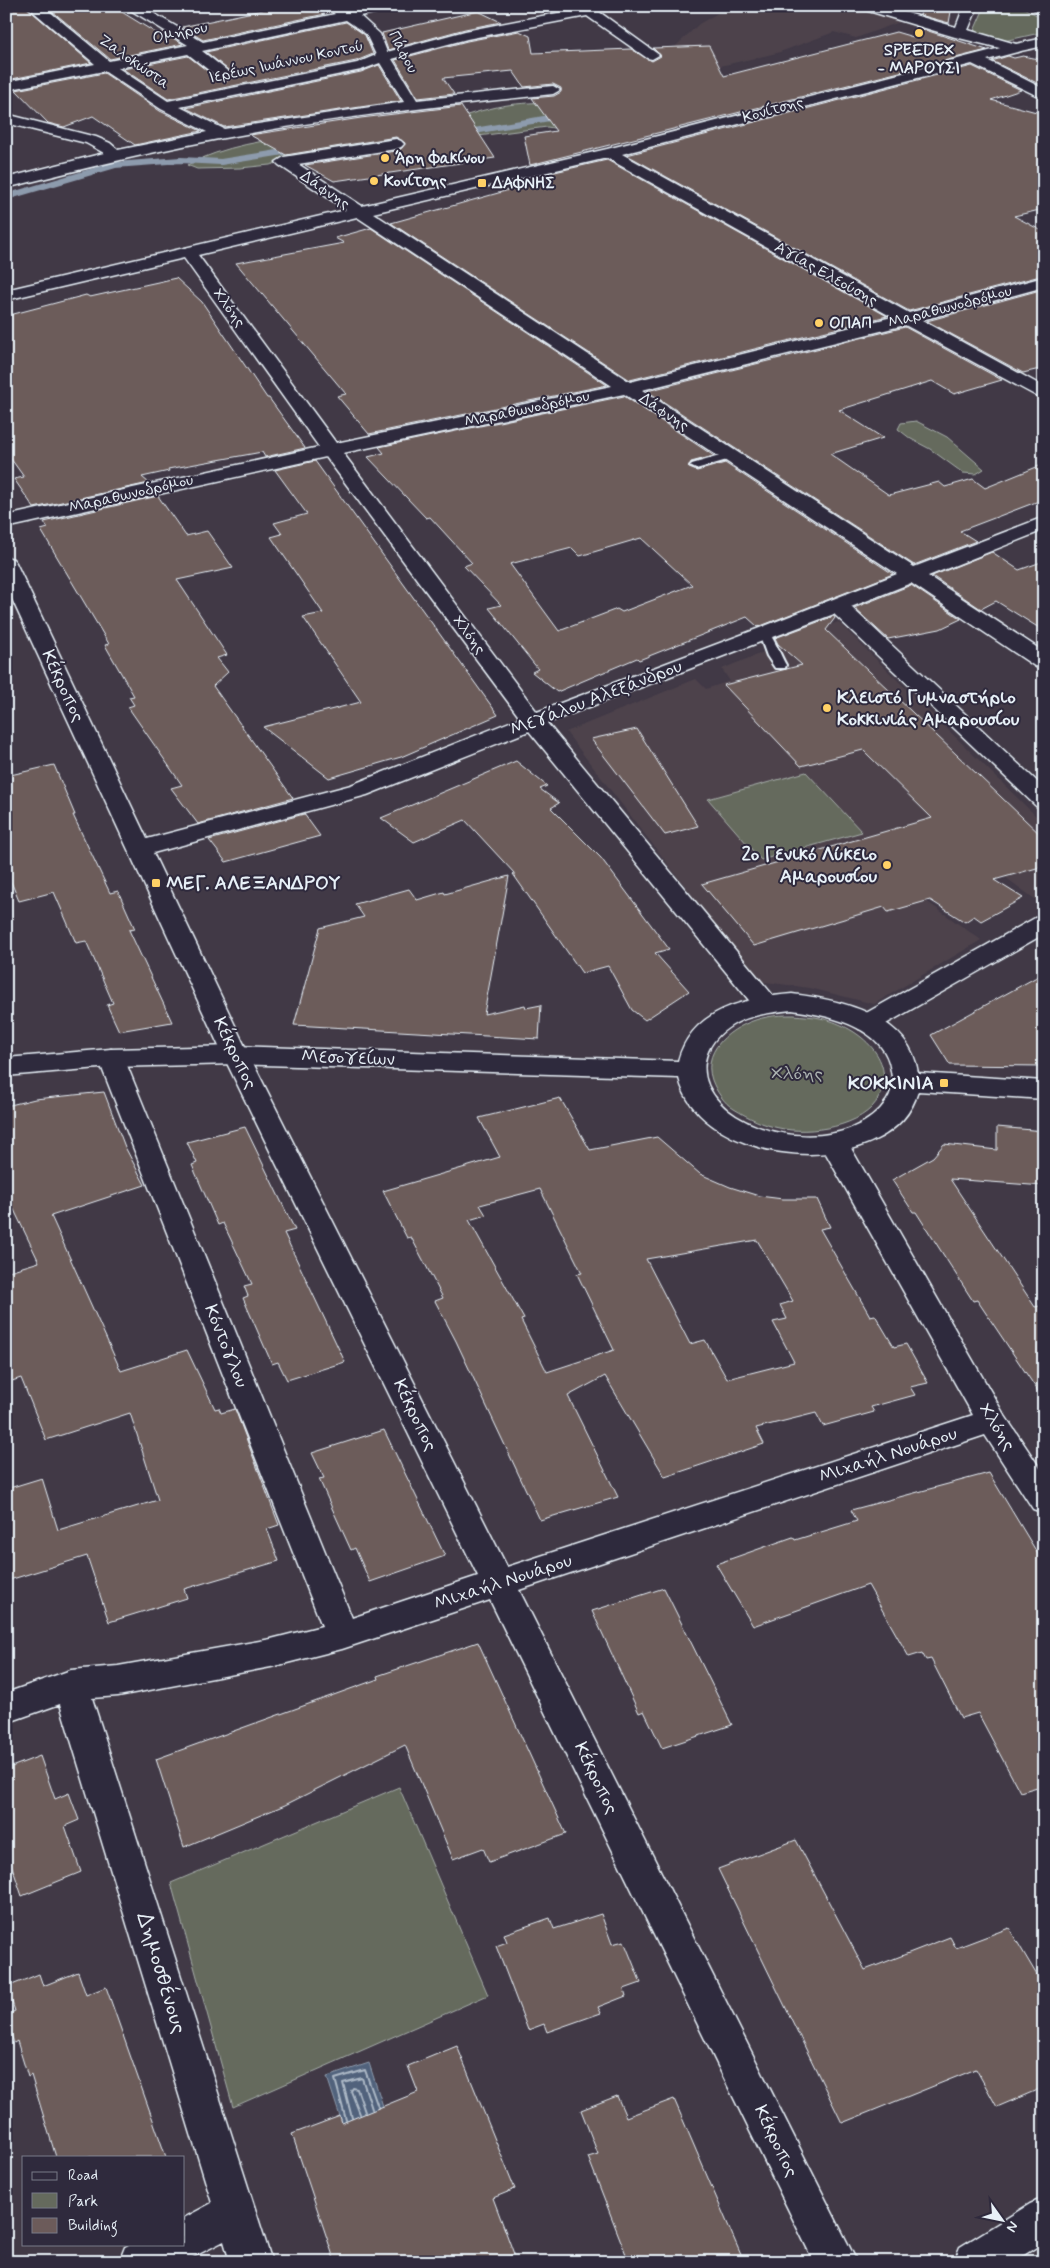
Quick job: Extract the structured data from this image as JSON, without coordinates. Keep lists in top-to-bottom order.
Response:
{
  "streets": {
    "street": [
      "Ομήρου",
      "Πάφου",
      "Ζαλοκώστα",
      "Ιερέως Ιωάννου Κοντού",
      "Κονίτσης",
      "Δάφνης",
      "Αγίας Ελεούσης",
      "Μαραθωνοδρόμου",
      "Χλόης",
      "Κέκροπος",
      "Μεγάλου Αλεξάνδρου",
      "Μεσογείων",
      "Κόντογλου",
      "Μιχαήλ Νουάρου",
      "Δημοσθένους"
    ]
  },
  "crossings": [
    ["Ομήρου", "Πάφου"],
    ["Ομήρου", "Ζαλοκώστα"],
    ["Πάφου", "Ιερέως Ιωάννου Κοντού"],
    ["Ζαλοκώστα", "Ιερέως Ιωάννου Κοντού"],
    ["Κονίτσης", "Δάφνης"],
    ["Κονίτσης", "Αγίας Ελεούσης"],
    ["Κονίτσης", "Χλόης"],
    ["Δάφνης", "Μαραθωνοδρόμου"],
    ["Δάφνης", "Μεγάλου Αλεξάνδρου"],
    ["Αγίας Ελεούσης", "Μαραθωνοδρόμου"],
    ["Μαραθωνοδρόμου", "Χλόης"],
    ["Χλόης", "Μεγάλου Αλεξάνδρου"],
    ["Χλόης", "Μιχαήλ Νουάρου"],
    ["Κέκροπος", "Μεγάλου Αλεξάνδρου"],
    ["Κέκροπος", "Μεσογείων"],
    ["Κέκροπος", "Μιχαήλ Νουάρου"],
    ["Μεσογείων", "Κόντογλου"],
    ["Κόντογλου", "Μιχαήλ Νουάρου"],
    ["Μιχαήλ Νουάρου", "Δημοσθένους"]
  ],
  "parks": ["Χλόης"],
  "places": {
    "other": [
      "SPEEDEX - ΜΑΡΟΥΣΙ",
      "Άρη Φακίνου",
      "Κονίτσης",
      "ΟΠΑΠ",
      "Κλειστό Γυμναστήριο Κοκκινιάς Αμαρουσίου",
      "2ο Γενικό Λύκειο Αμαρουσίου"
    ],
    "transit": ["ΔΑΦΝΗΣ", "ΜΕΓ. ΑΛΕΞΑΝΔΡΟΥ", "ΚΟΚΚΙΝΙΑ"]
  },
  "legend": ["Road", "Park", "Building"],
  "north": "bottom right"
}
